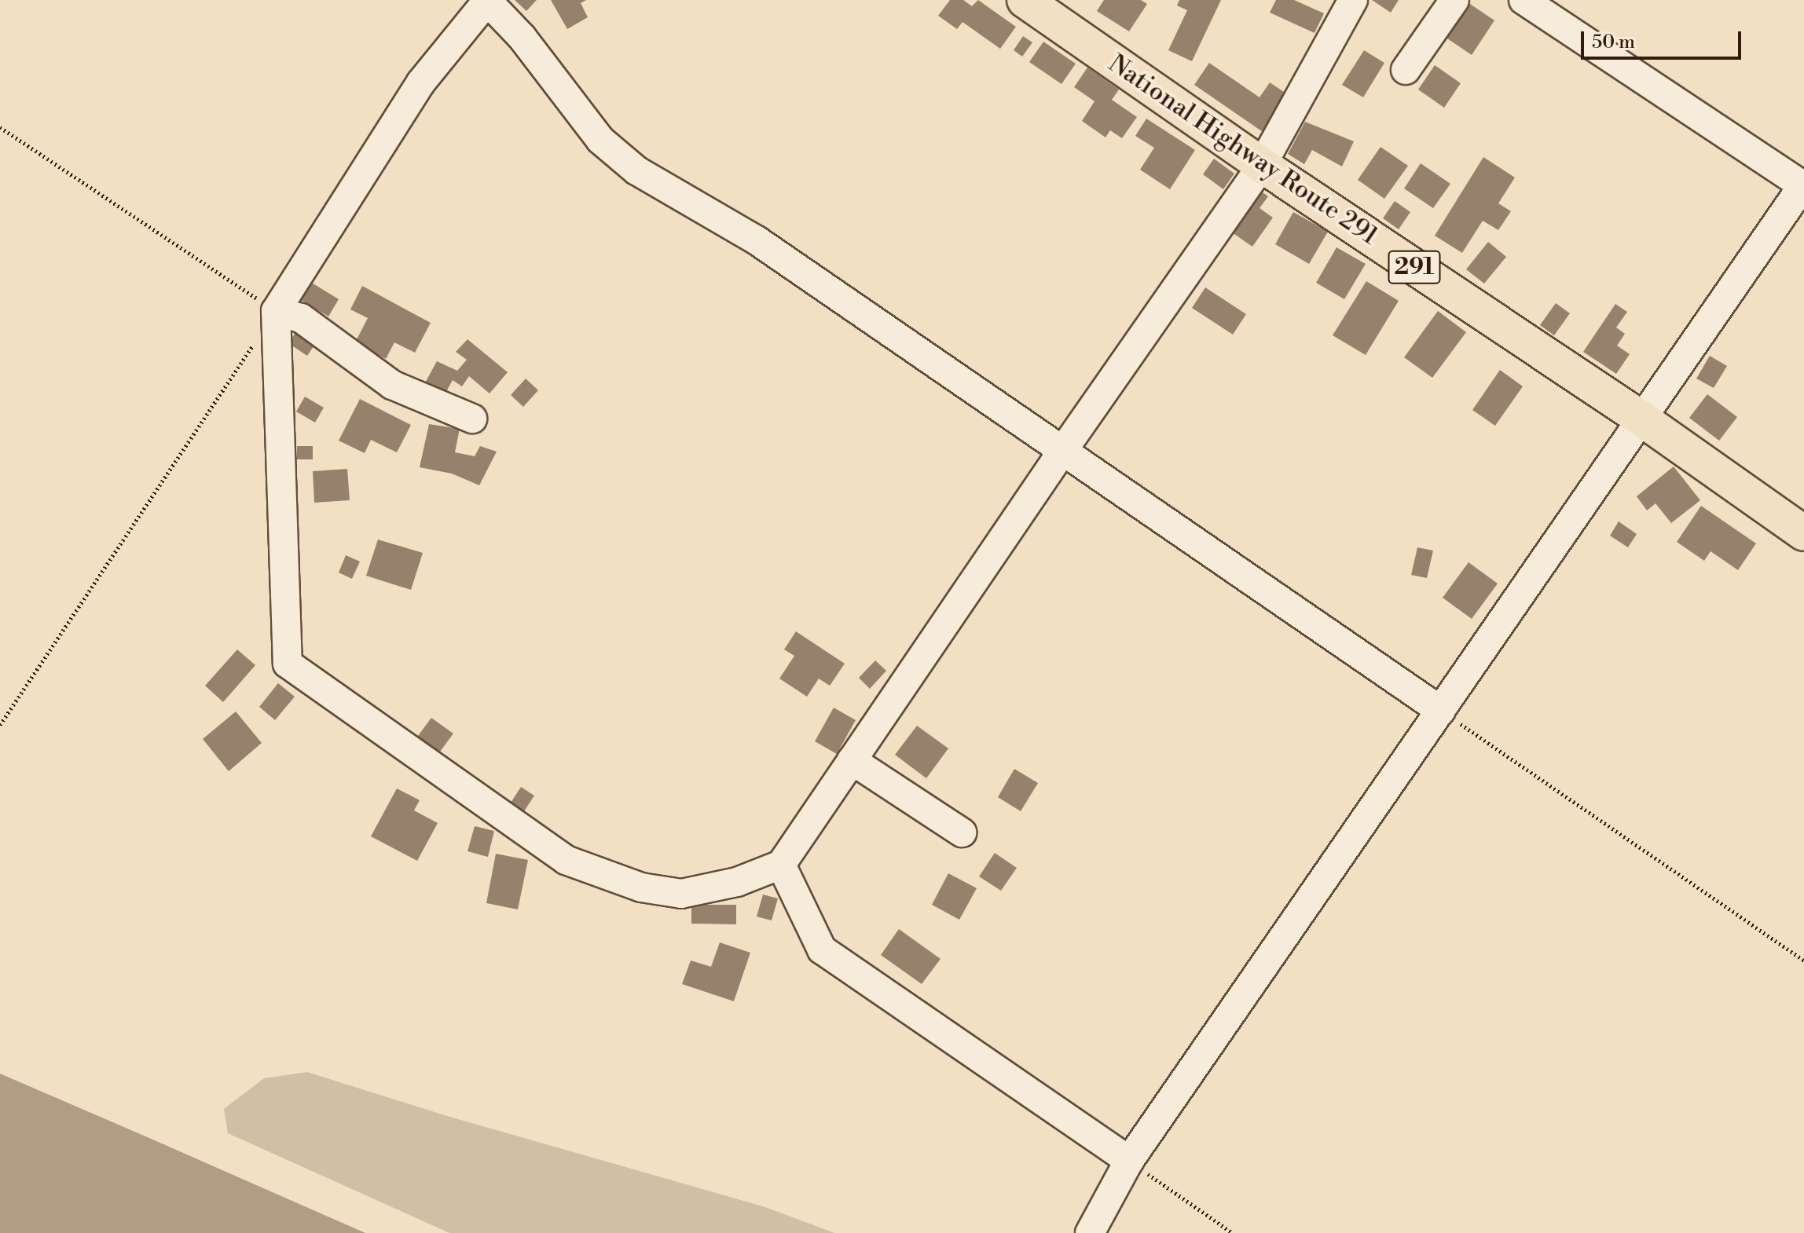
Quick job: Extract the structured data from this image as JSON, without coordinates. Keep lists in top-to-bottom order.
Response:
{
  "streets": {
    "highway": ["National Highway Route 291", "291"]
  },
  "scale_bar": "50 m"
}
